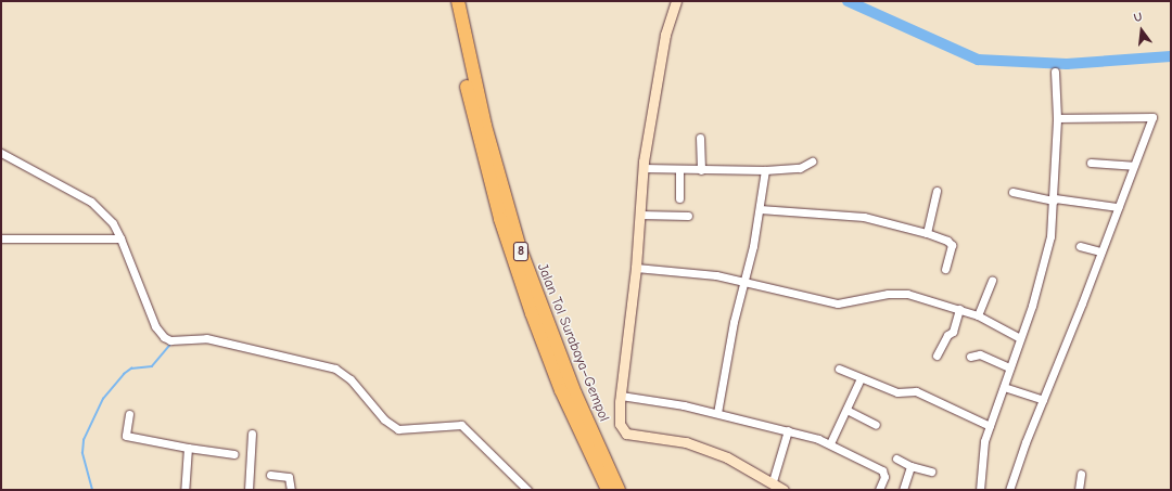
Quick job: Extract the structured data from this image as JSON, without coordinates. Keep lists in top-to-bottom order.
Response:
{
  "streets": {
    "highway": ["8", "Jalan Tol Surabaya–Gempol"]
  },
  "north": "top"
}
